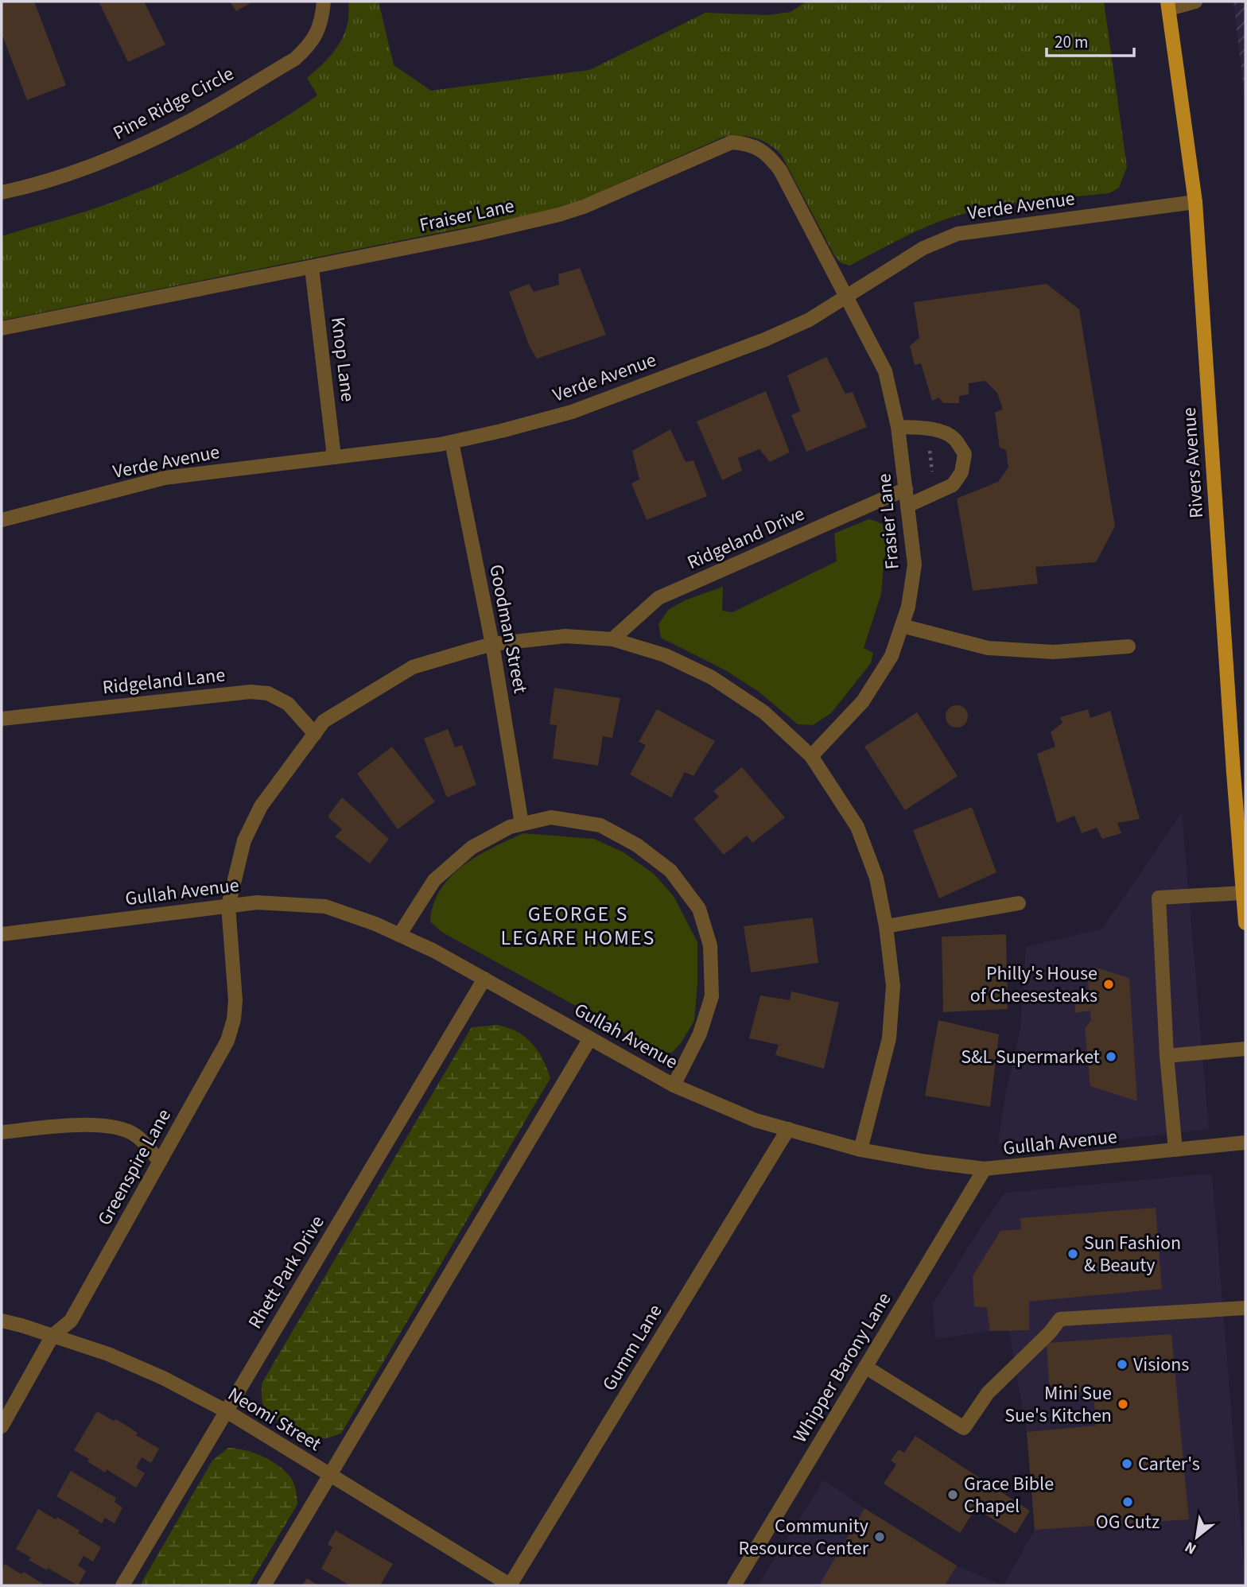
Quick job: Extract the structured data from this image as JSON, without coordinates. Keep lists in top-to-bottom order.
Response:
{
  "streets": {
    "main road": ["Rivers Avenue"],
    "street": [
      "Pine Ridge Circle",
      "Verde Avenue",
      "Fraiser Lane",
      "Knop Lane",
      "Frasier Lane",
      "Ridgeland Drive",
      "Goodman Street",
      "Ridgeland Lane",
      "Gullah Avenue",
      "Greenspire Lane",
      "Rhett Park Drive",
      "Gumm Lane",
      "Whipper Barony Lane",
      "Neomi Street"
    ]
  },
  "crossings": [
    ["Verde Avenue", "Fraiser Lane"],
    ["Verde Avenue", "Knop Lane"],
    ["Verde Avenue", "Rivers Avenue"],
    ["Verde Avenue", "Frasier Lane"],
    ["Verde Avenue", "Goodman Street"],
    ["Fraiser Lane", "Knop Lane"],
    ["Fraiser Lane", "Frasier Lane"],
    ["Frasier Lane", "Ridgeland Drive"],
    ["Frasier Lane", "Greenspire Lane"],
    ["Ridgeland Drive", "Greenspire Lane"],
    ["Goodman Street", "Greenspire Lane"],
    ["Ridgeland Lane", "Greenspire Lane"],
    ["Gullah Avenue", "Greenspire Lane"],
    ["Gullah Avenue", "Rhett Park Drive"],
    ["Gullah Avenue", "Gumm Lane"],
    ["Gullah Avenue", "Whipper Barony Lane"],
    ["Greenspire Lane", "Neomi Street"],
    ["Rhett Park Drive", "Neomi Street"],
    ["Gumm Lane", "Neomi Street"]
  ],
  "districts": ["GEORGE S LEGARE HOMES"],
  "places": [
    "Philly's House of Cheesesteaks",
    "S&L Supermarket",
    "Sun Fashion & Beauty",
    "Visions",
    "Mini Sue Sue's Kitchen",
    "Carter's",
    "Grace Bible Chapel",
    "OG Cutz",
    "Community Resource Center"
  ],
  "scale_bar": "20 m",
  "north": "bottom left"
}
